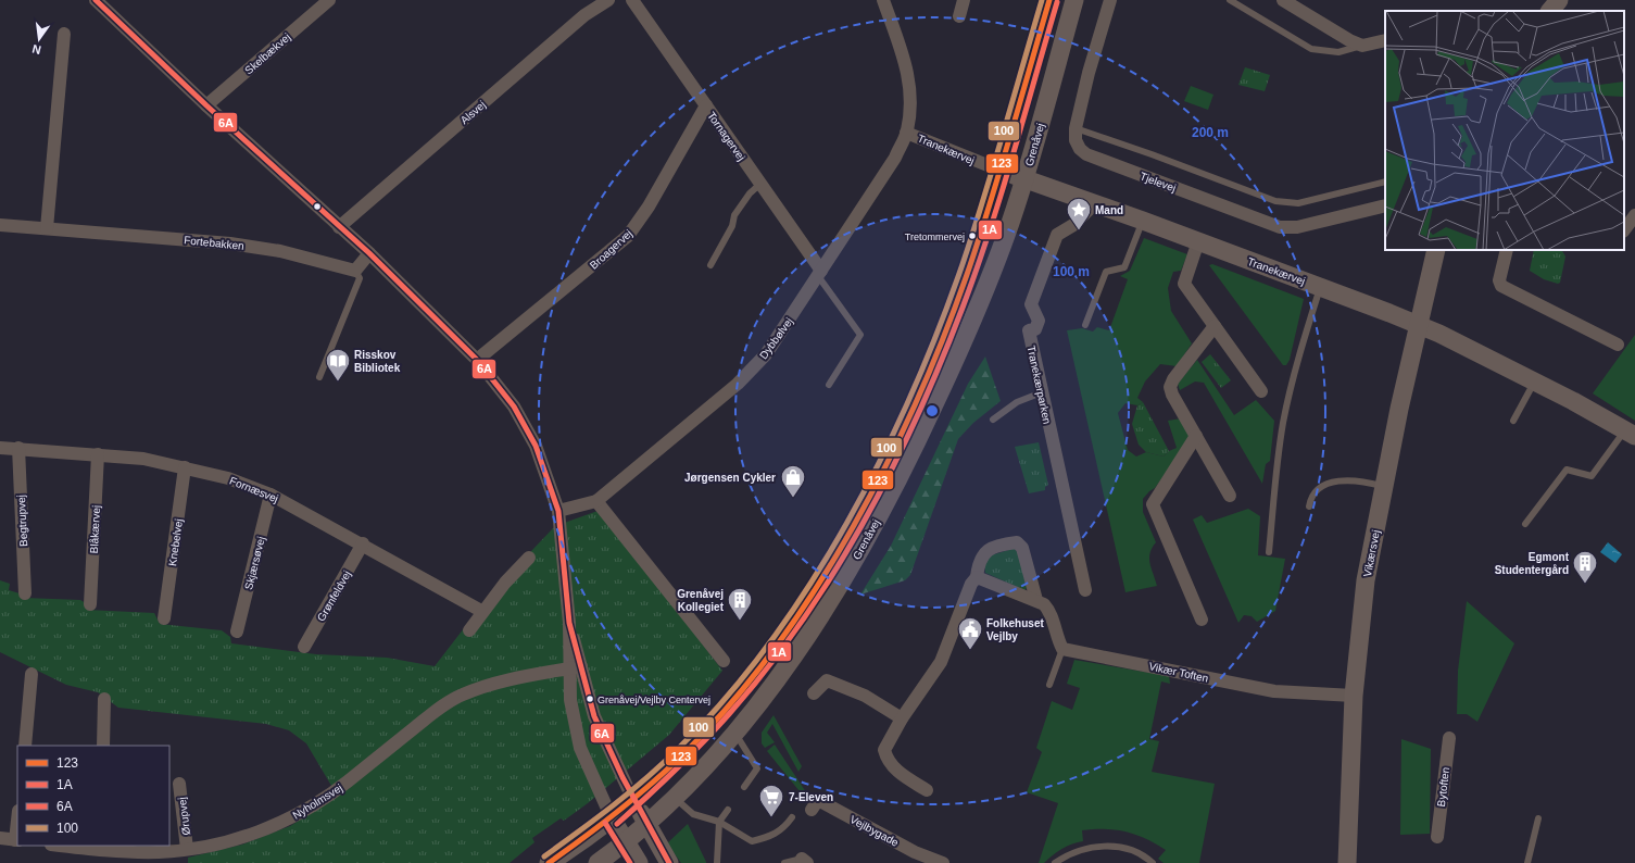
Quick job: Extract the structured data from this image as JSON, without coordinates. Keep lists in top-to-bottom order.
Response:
{
  "streets": {
    "main road": ["Grenåvej", "Tranekærvej", "Vikærsvej"],
    "street": [
      "Skelbækvej",
      "Alsvej",
      "Tornagervej",
      "Tjelevej",
      "Fortebakken",
      "Broagervej",
      "Dybbølvej",
      "Tranekærparken",
      "Fornæsvej",
      "Begtrupvej",
      "Blåkærvej",
      "Knebelvej",
      "Skjærsøvej",
      "Grønfeldvej",
      "Vikær Toften",
      "Bytoften",
      "Nyholmsvej",
      "Ørupvej",
      "Vejlbygade"
    ]
  },
  "crossings": [
    ["Tornagervej", "Broagervej"],
    ["Tornagervej", "Dybbølvej"],
    ["Grenåvej", "Tranekærvej"],
    ["Tranekærvej", "Dybbølvej"],
    ["Tranekærvej", "Tranekærparken"],
    ["Tranekærvej", "Vikærsvej"],
    ["Fornæsvej", "Begtrupvej"],
    ["Fornæsvej", "Blåkærvej"],
    ["Fornæsvej", "Knebelvej"],
    ["Fornæsvej", "Skjærsøvej"],
    ["Fornæsvej", "Grønfeldvej"],
    ["Vikærsvej", "Vikær Toften"],
    ["Nyholmsvej", "Ørupvej"]
  ],
  "places": {
    "place": ["Mand"],
    "other": ["Tretommervej", "Grenåvej/Vejlby Centervej"],
    "library": ["Risskov Bibliotek"],
    "shop": ["Jørgensen Cykler"],
    "building": ["Egmont Studentergård", "Grenåvej Kollegiet"],
    "public building": ["Folkehuset Vejlby"],
    "supermarket": ["7-Eleven"]
  },
  "lines": [
    "transit line 123",
    "transit line 6A",
    "transit line 100",
    "transit line 1A"
  ],
  "legend": [
    "123",
    "1A",
    "6A",
    "100"
  ],
  "north": "bottom",
  "rings": ["200 m", "100 m"]
}
